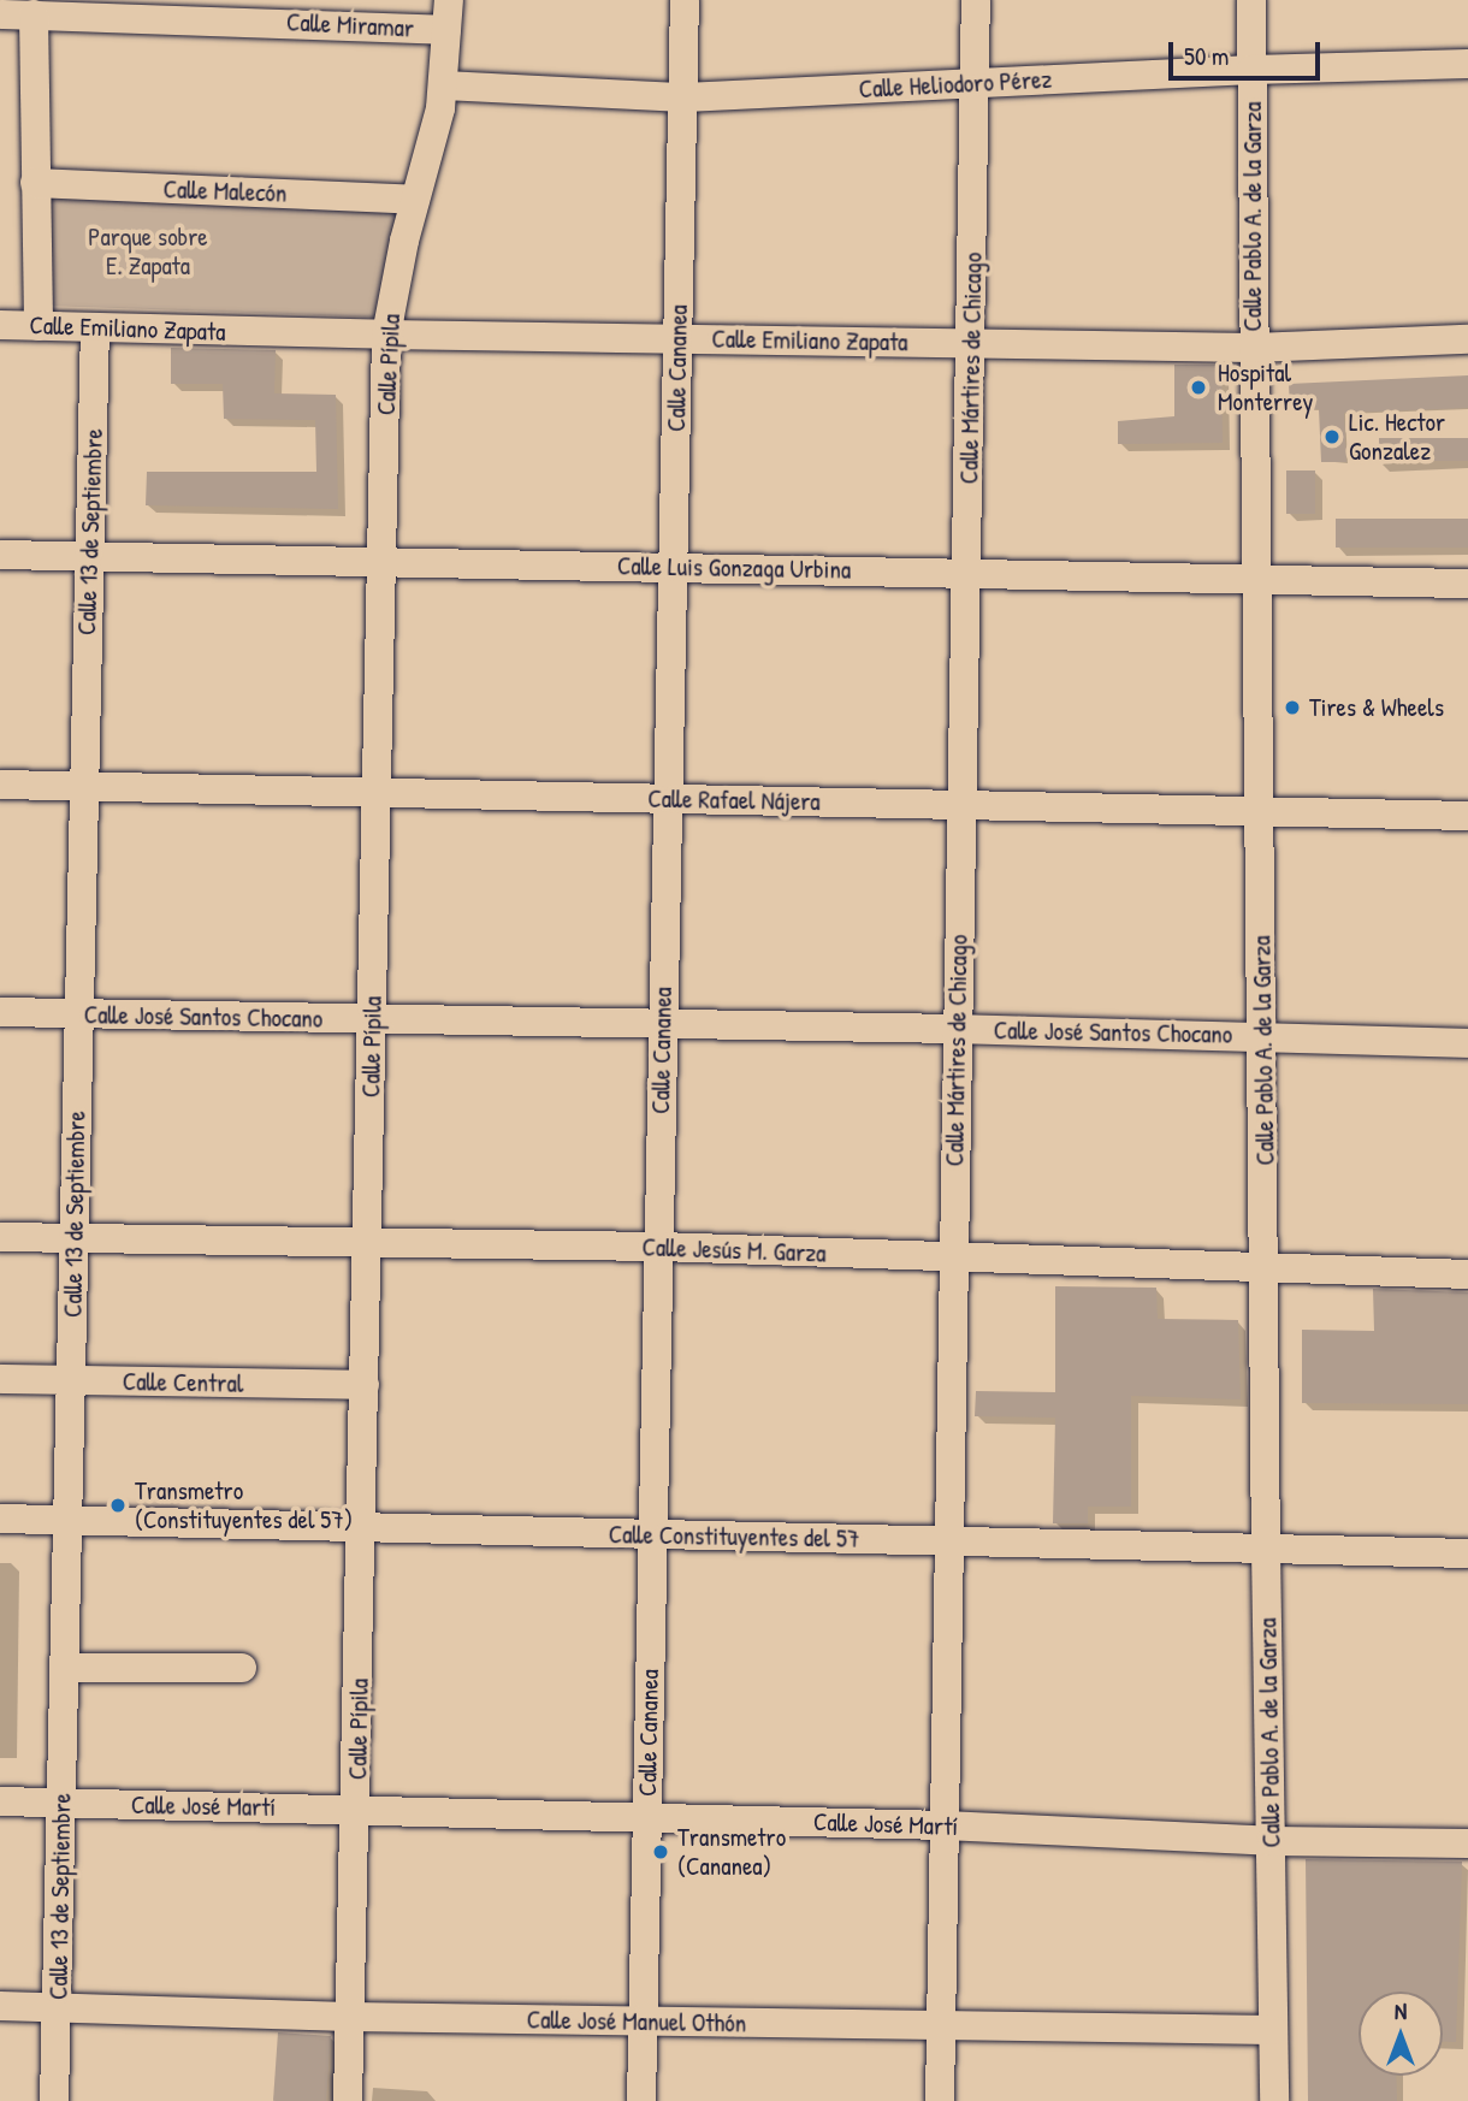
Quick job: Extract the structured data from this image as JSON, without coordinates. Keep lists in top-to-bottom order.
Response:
{
  "streets": {
    "street": [
      "Calle Miramar",
      "Calle Heliodoro Pérez",
      "Calle Malecón",
      "Calle Pablo A. de la Garza",
      "Calle Emiliano Zapata",
      "Calle Pípila",
      "Calle Cananea",
      "Calle Mártires de Chicago",
      "Calle 13 de Septiembre",
      "Calle Luis Gonzaga Urbina",
      "Calle Rafael Nájera",
      "Calle José Santos Chocano",
      "Calle Jesús M. Garza",
      "Calle Central",
      "Calle Constituyentes del 57",
      "Calle José Martí",
      "Calle José Manuel Othón"
    ]
  },
  "crossings": [
    ["Calle Miramar", "Calle Pípila"],
    ["Calle Heliodoro Pérez", "Calle Pablo A. de la Garza"],
    ["Calle Heliodoro Pérez", "Calle Pípila"],
    ["Calle Heliodoro Pérez", "Calle Cananea"],
    ["Calle Heliodoro Pérez", "Calle Mártires de Chicago"],
    ["Calle Malecón", "Calle Pípila"],
    ["Calle Pablo A. de la Garza", "Calle Emiliano Zapata"],
    ["Calle Pablo A. de la Garza", "Calle Luis Gonzaga Urbina"],
    ["Calle Pablo A. de la Garza", "Calle Rafael Nájera"],
    ["Calle Pablo A. de la Garza", "Calle José Santos Chocano"],
    ["Calle Pablo A. de la Garza", "Calle Jesús M. Garza"],
    ["Calle Pablo A. de la Garza", "Calle Constituyentes del 57"],
    ["Calle Pablo A. de la Garza", "Calle José Martí"],
    ["Calle Pablo A. de la Garza", "Calle José Manuel Othón"],
    ["Calle Emiliano Zapata", "Calle Pípila"],
    ["Calle Emiliano Zapata", "Calle Cananea"],
    ["Calle Emiliano Zapata", "Calle Mártires de Chicago"],
    ["Calle Emiliano Zapata", "Calle 13 de Septiembre"],
    ["Calle Pípila", "Calle Luis Gonzaga Urbina"],
    ["Calle Pípila", "Calle Rafael Nájera"],
    ["Calle Pípila", "Calle José Santos Chocano"],
    ["Calle Pípila", "Calle Jesús M. Garza"],
    ["Calle Pípila", "Calle Central"],
    ["Calle Pípila", "Calle Constituyentes del 57"],
    ["Calle Pípila", "Calle José Martí"],
    ["Calle Pípila", "Calle José Manuel Othón"],
    ["Calle Cananea", "Calle Luis Gonzaga Urbina"],
    ["Calle Cananea", "Calle Rafael Nájera"],
    ["Calle Cananea", "Calle José Santos Chocano"],
    ["Calle Cananea", "Calle Jesús M. Garza"],
    ["Calle Cananea", "Calle Constituyentes del 57"],
    ["Calle Cananea", "Calle José Martí"],
    ["Calle Cananea", "Calle José Manuel Othón"],
    ["Calle Mártires de Chicago", "Calle Luis Gonzaga Urbina"],
    ["Calle Mártires de Chicago", "Calle Rafael Nájera"],
    ["Calle Mártires de Chicago", "Calle José Santos Chocano"],
    ["Calle Mártires de Chicago", "Calle Jesús M. Garza"],
    ["Calle Mártires de Chicago", "Calle Constituyentes del 57"],
    ["Calle Mártires de Chicago", "Calle José Martí"],
    ["Calle Mártires de Chicago", "Calle José Manuel Othón"],
    ["Calle 13 de Septiembre", "Calle Luis Gonzaga Urbina"],
    ["Calle 13 de Septiembre", "Calle Rafael Nájera"],
    ["Calle 13 de Septiembre", "Calle José Santos Chocano"],
    ["Calle 13 de Septiembre", "Calle Jesús M. Garza"],
    ["Calle 13 de Septiembre", "Calle Central"],
    ["Calle 13 de Septiembre", "Calle Constituyentes del 57"],
    ["Calle 13 de Septiembre", "Calle José Martí"],
    ["Calle 13 de Septiembre", "Calle José Manuel Othón"]
  ],
  "parks": ["Parque sobre E. Zapata"],
  "places": [
    "Hospital Monterrey",
    "Lic. Hector Gonzalez",
    "Tires & Wheels",
    "Transmetro (Constituyentes del 57)",
    "Transmetro (Cananea)"
  ],
  "scale_bar": "50 m",
  "north": "top"
}
